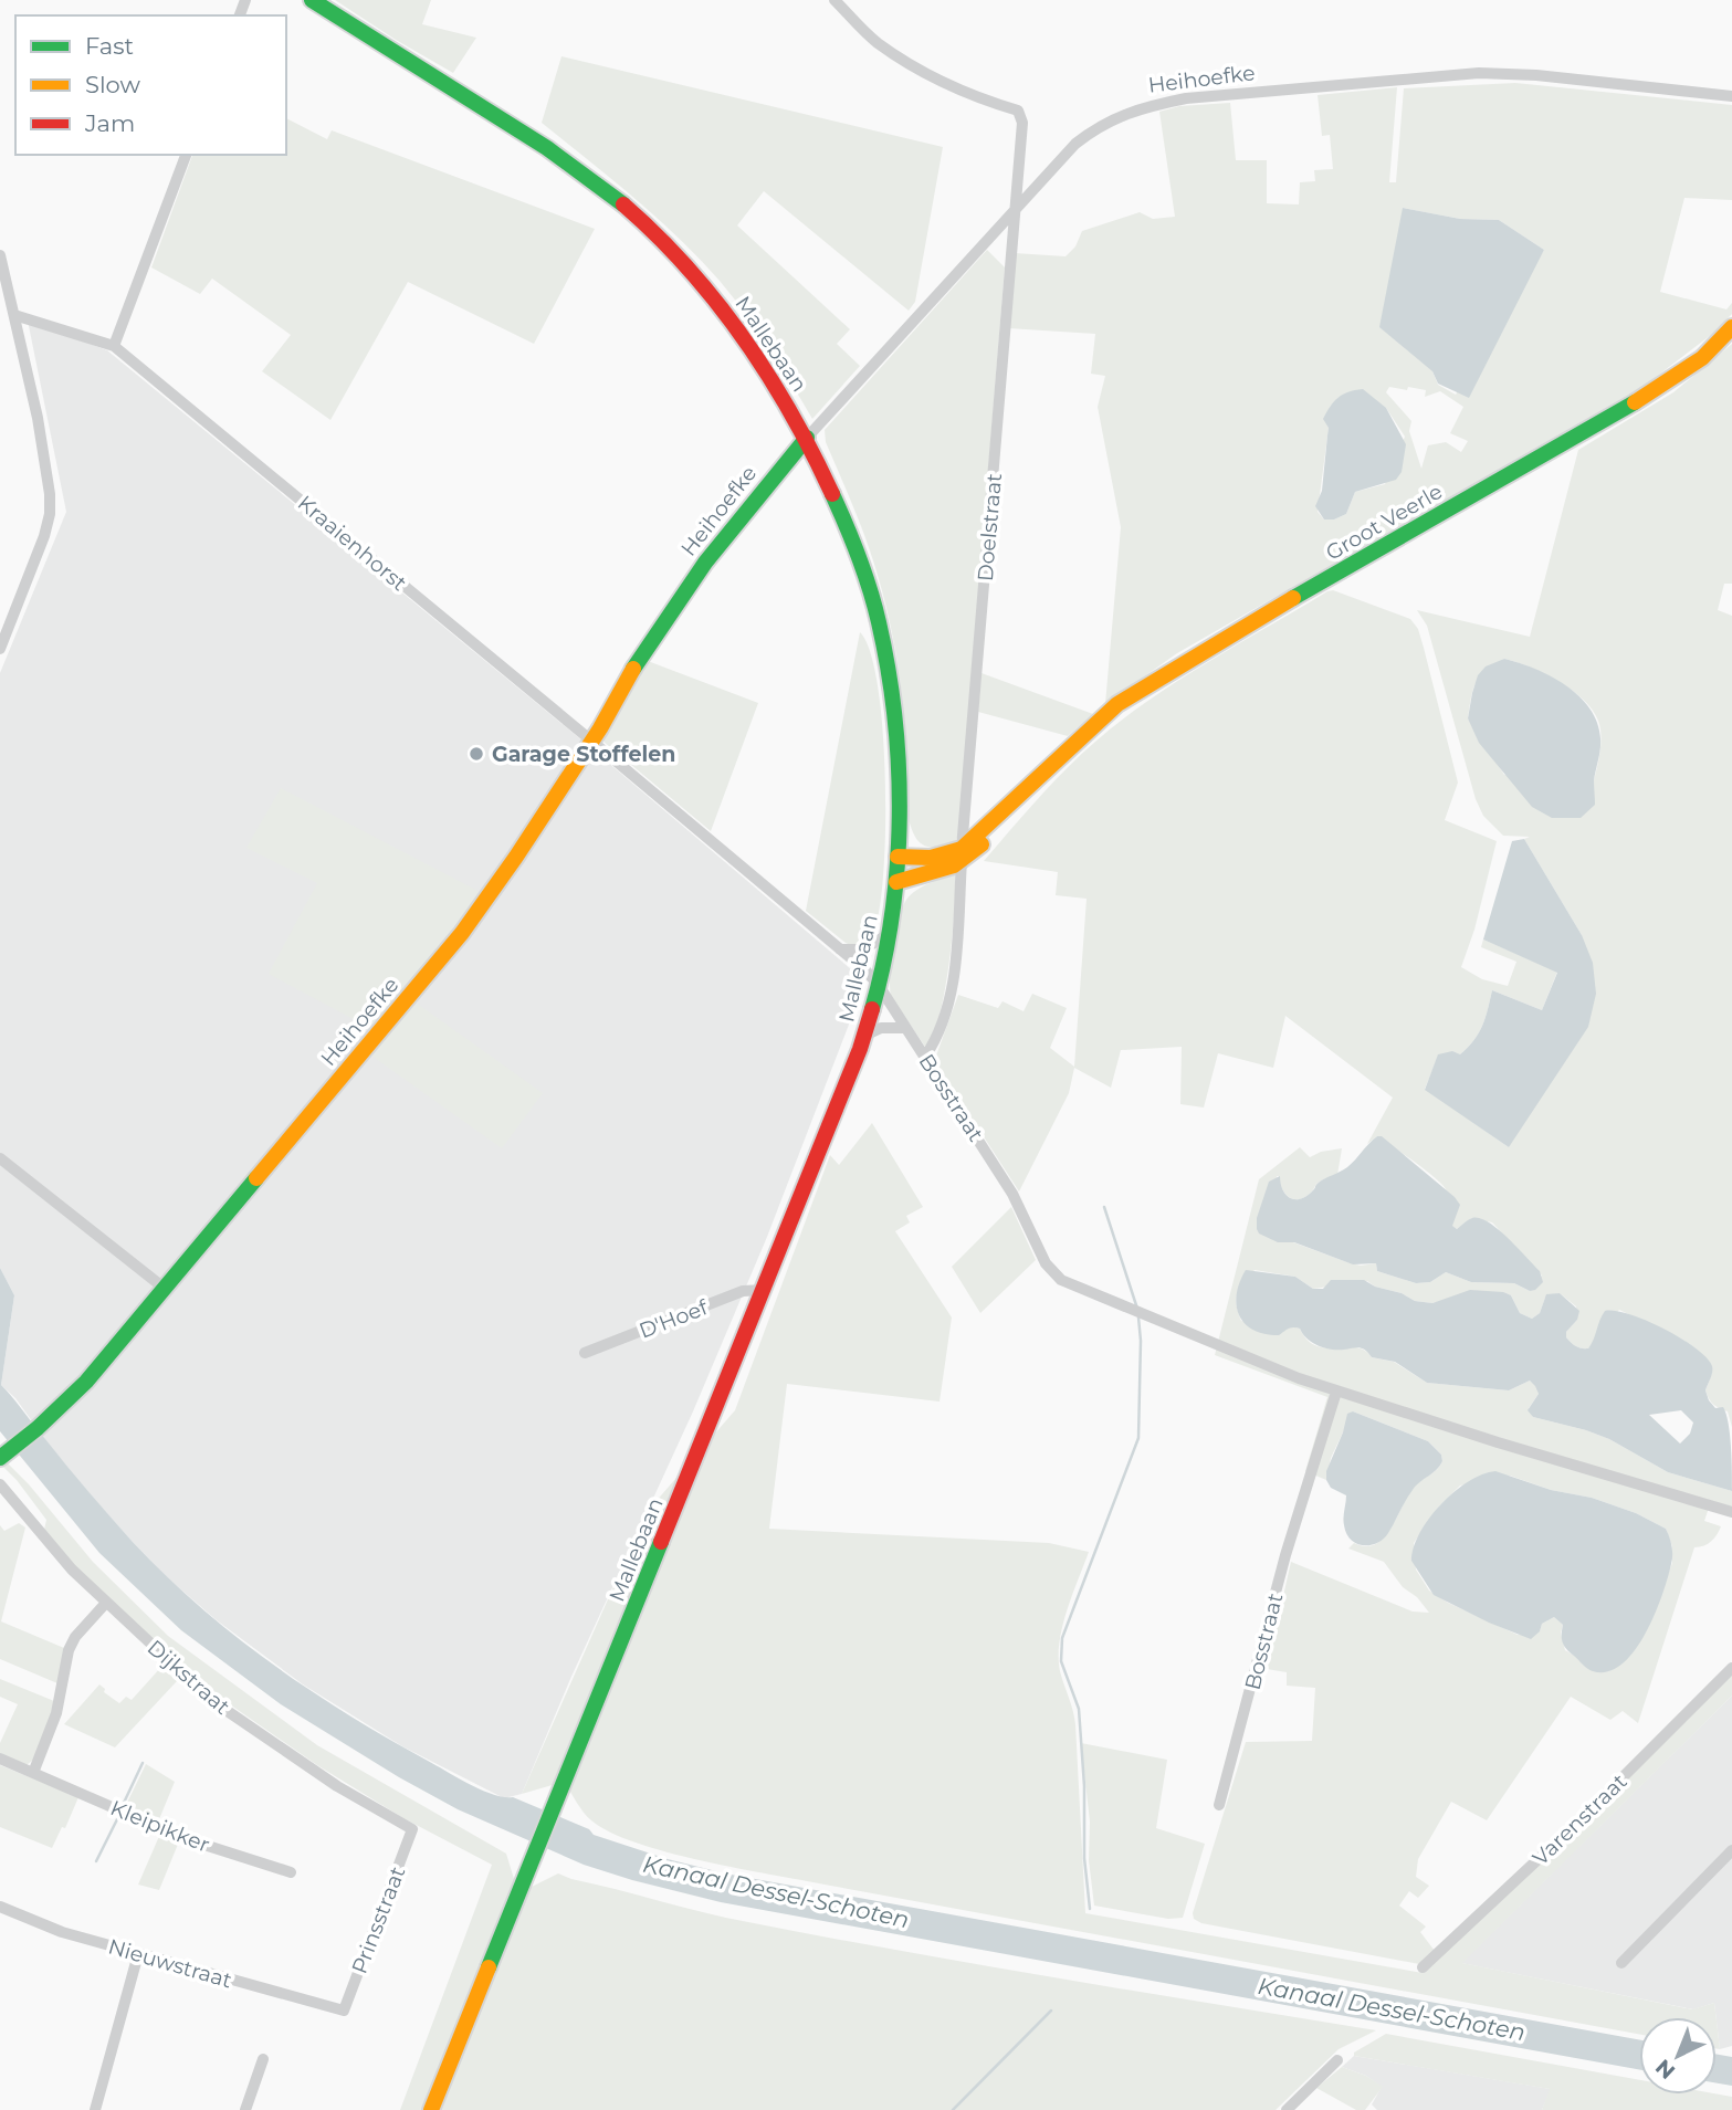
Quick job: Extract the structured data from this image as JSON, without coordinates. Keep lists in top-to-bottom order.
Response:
{
  "streets": {
    "main road": ["Heihoefke", "Mallebaan", "Groot Veerle"],
    "street": [
      "Doelstraat",
      "Kraaienhorst",
      "Bosstraat",
      "D'Hoef",
      "Dijkstraat",
      "Varenstraat",
      "Kleipikker",
      "Prinsstraat",
      "Nieuwstraat"
    ]
  },
  "crossings": [
    ["Heihoefke", "Mallebaan"],
    ["Heihoefke", "Doelstraat"],
    ["Heihoefke", "Kraaienhorst"],
    ["Heihoefke", "Bosstraat"],
    ["Mallebaan", "Groot Veerle"],
    ["Mallebaan", "Bosstraat"],
    ["Mallebaan", "D'Hoef"],
    ["Groot Veerle", "Doelstraat"],
    ["Doelstraat", "Bosstraat"],
    ["Kraaienhorst", "Bosstraat"],
    ["Dijkstraat", "Prinsstraat"],
    ["Prinsstraat", "Nieuwstraat"]
  ],
  "water": ["Kanaal Dessel-Schoten"],
  "places": ["Garage Stoffelen"],
  "legend": ["Fast", "Slow", "Jam"],
  "north": "bottom left"
}
